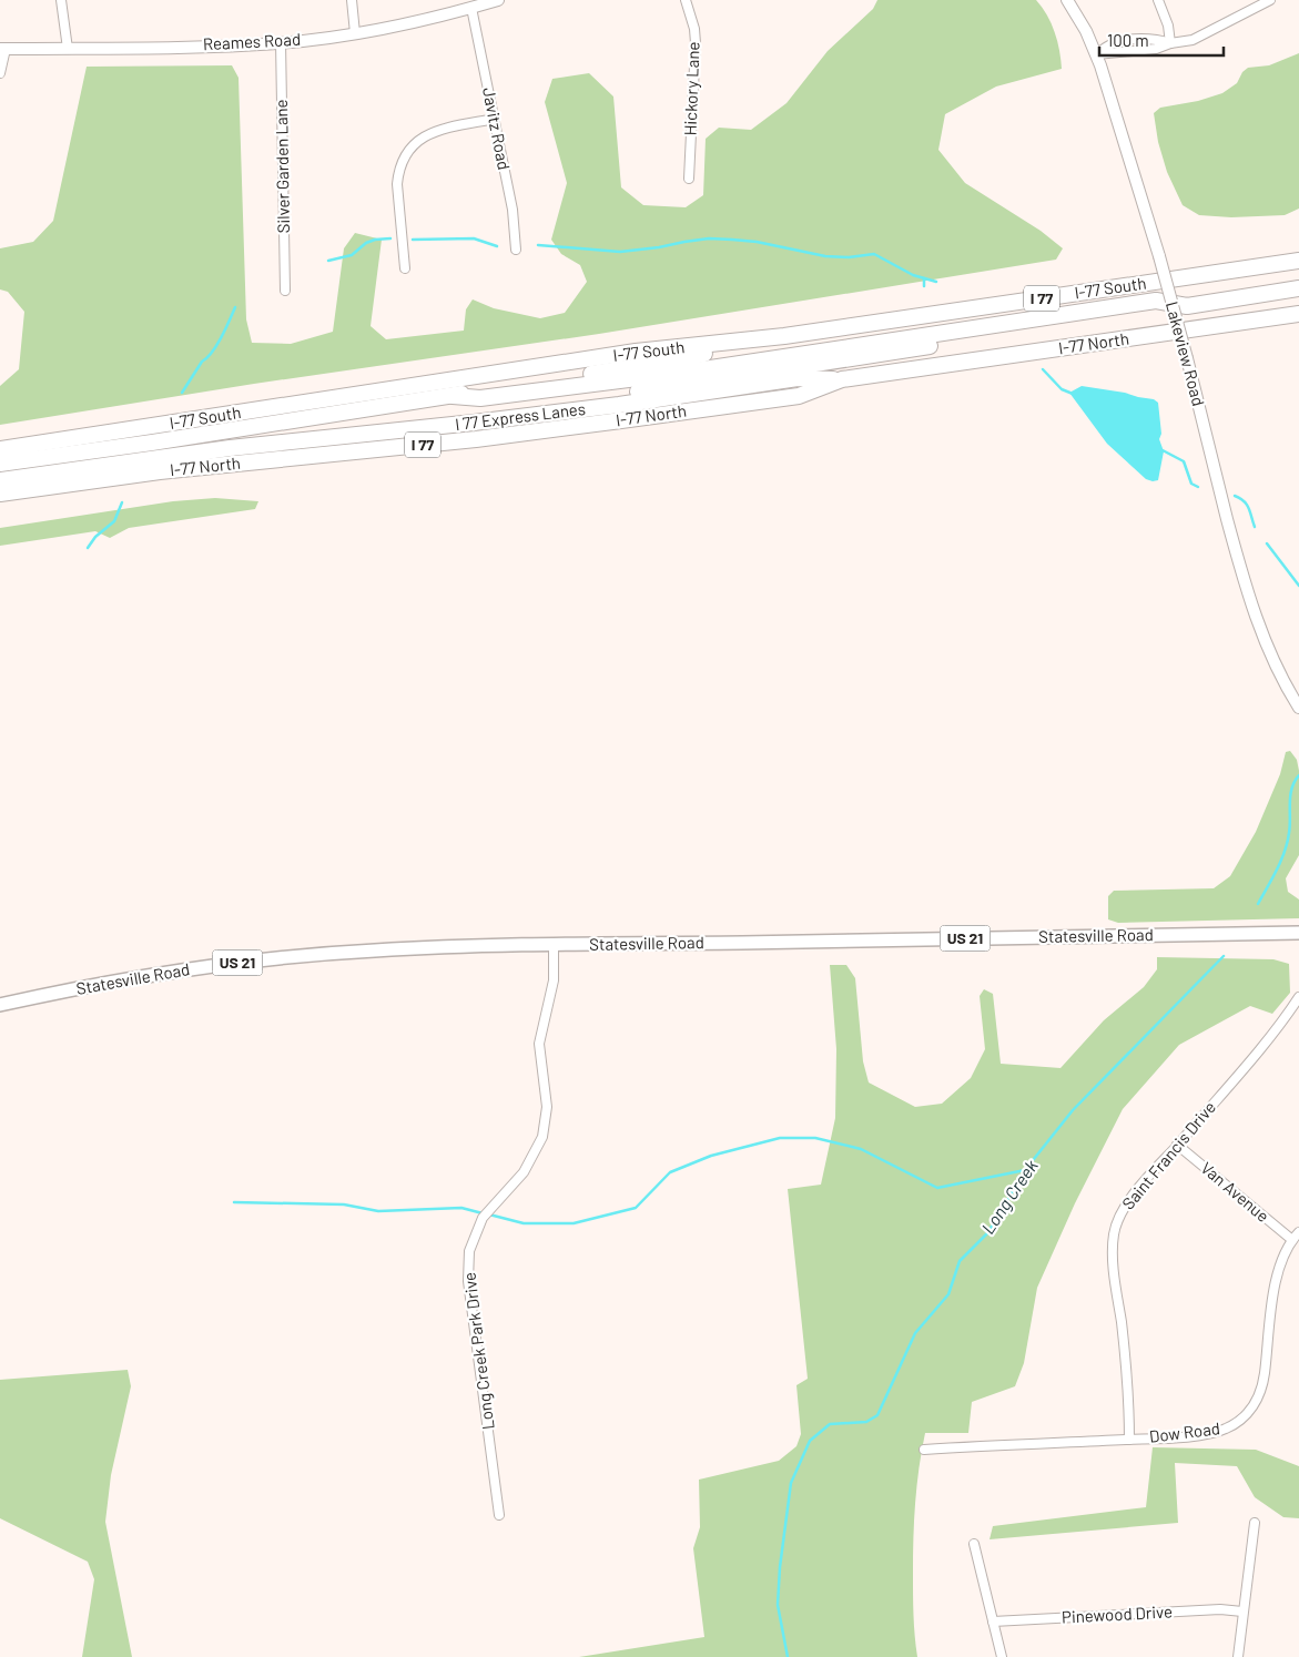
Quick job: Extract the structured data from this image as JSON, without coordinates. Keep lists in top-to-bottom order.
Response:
{
  "streets": {
    "highway": [
      "I-77 South",
      "I 77",
      "I-77 North",
      "I 77 Express Lanes"
    ],
    "main road": [
      "Reames Road",
      "Lakeview Road",
      "Statesville Road",
      "US 21"
    ],
    "street": [
      "Hickory Lane",
      "Javitz Road",
      "Silver Garden Lane",
      "Saint Francis Drive",
      "Van Avenue",
      "Long Creek Park Drive",
      "Dow Road",
      "Pinewood Drive"
    ]
  },
  "crossings": [
    ["Reames Road", "Javitz Road"],
    ["Reames Road", "Silver Garden Lane"],
    ["I-77 South", "I 77 Express Lanes"],
    ["I-77 North", "I 77 Express Lanes"],
    ["Statesville Road", "Long Creek Park Drive"],
    ["Saint Francis Drive", "Van Avenue"],
    ["Saint Francis Drive", "Dow Road"],
    ["Van Avenue", "Dow Road"]
  ],
  "water": ["Long Creek"],
  "scale_bar": "100 m"
}
